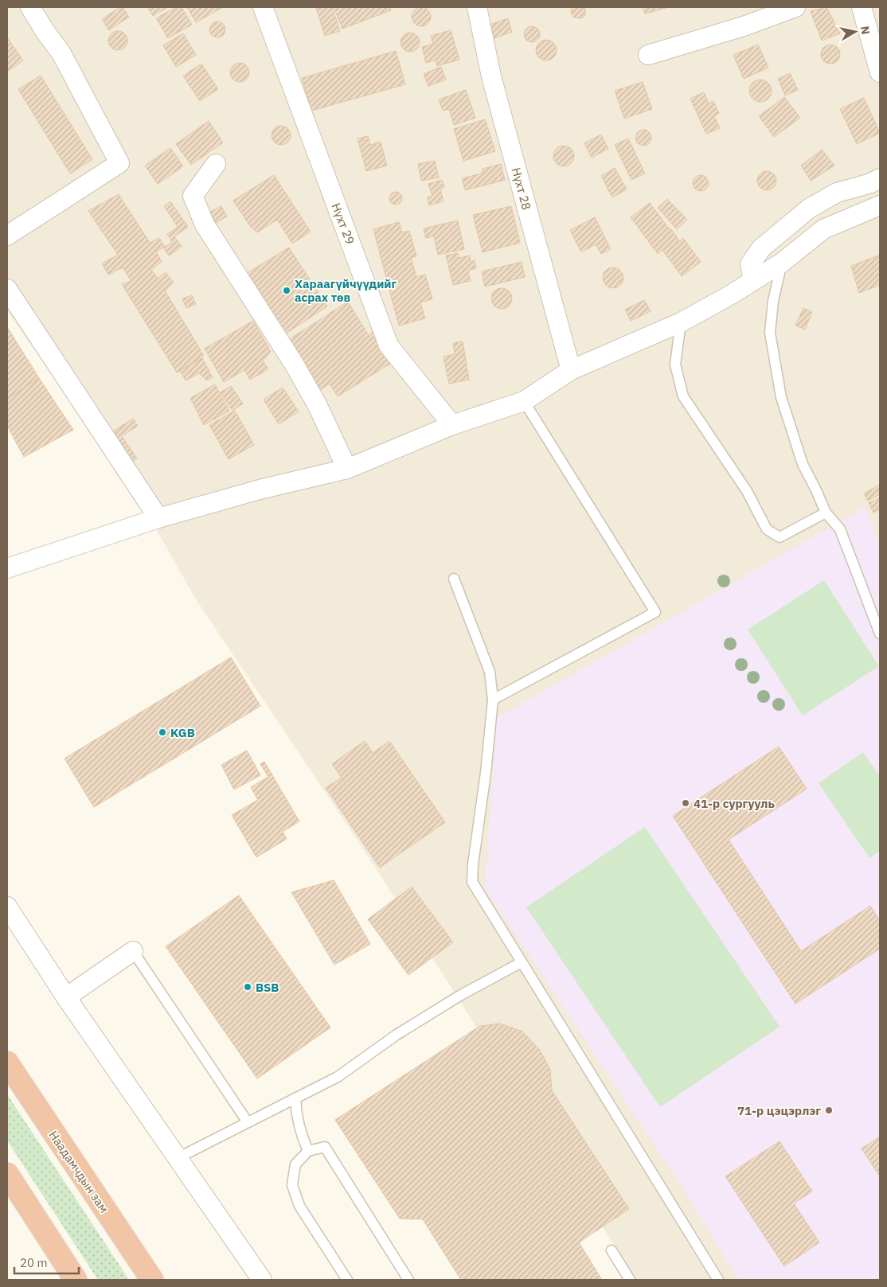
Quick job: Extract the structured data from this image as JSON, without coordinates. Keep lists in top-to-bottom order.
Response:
{
  "streets": {
    "highway": ["Наадамчдын зам"],
    "street": ["Нүхт 28", "Нүхт 29"]
  },
  "places": [
    "Хараагүйчүүдийг асрах төв",
    "KGB",
    "41-р сургууль",
    "BSB",
    "71-р цэцэрлэг"
  ],
  "scale_bar": "20 m",
  "north": "right"
}
